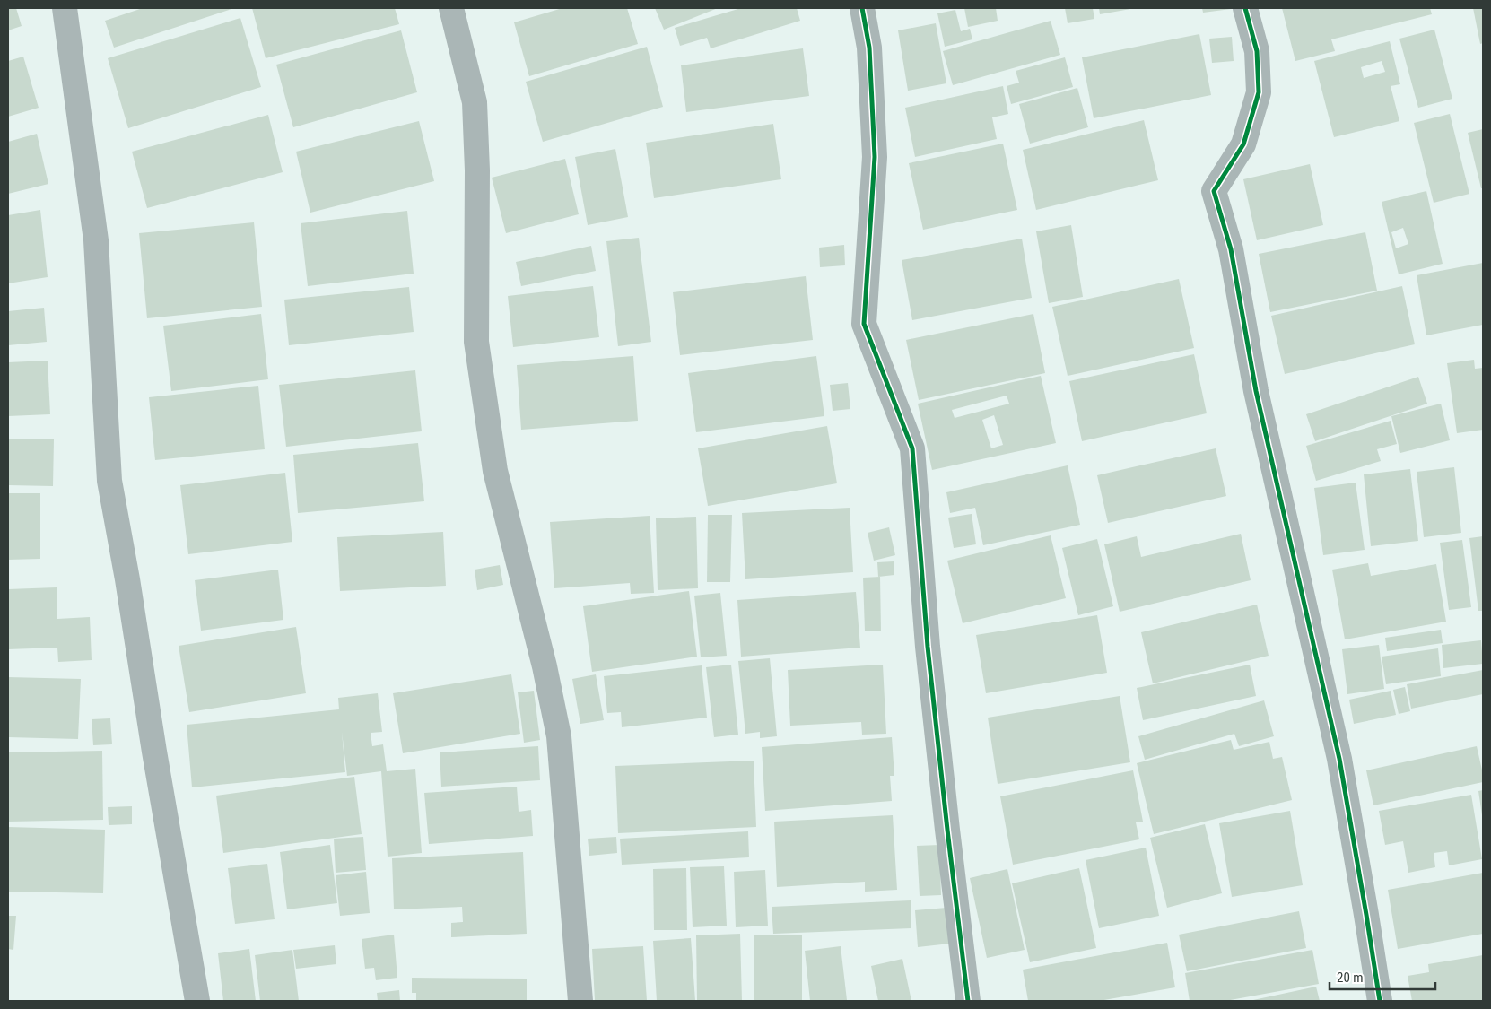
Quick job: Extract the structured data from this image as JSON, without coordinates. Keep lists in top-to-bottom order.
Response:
{
  "scale_bar": "20 m"
}
